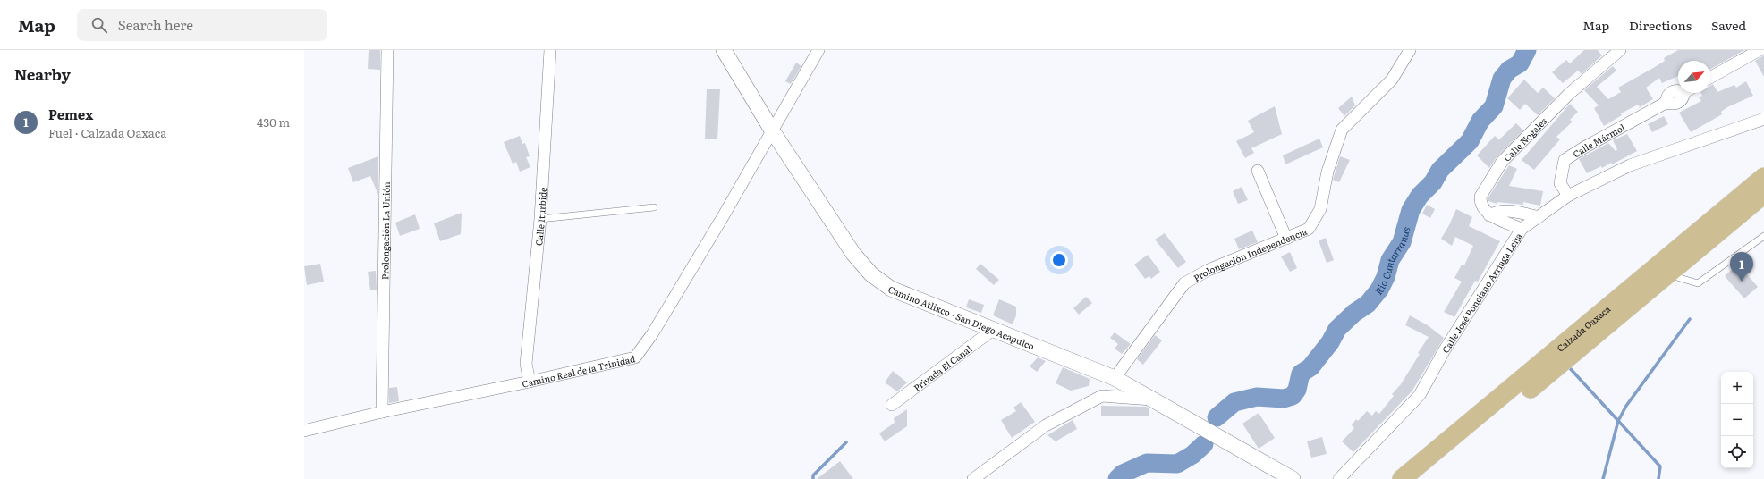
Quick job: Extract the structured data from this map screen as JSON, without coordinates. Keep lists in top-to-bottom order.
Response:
{
  "streets": {
    "main road": ["Calzada Oaxaca"],
    "street": [
      "Calle Nogales",
      "Calle Mármol",
      "Calle Iturbide",
      "Prolongación La Unión",
      "Prolongación Independencia",
      "Calle José Ponciano Arriaga Leija",
      "Camino Atlixco - San Diego Acapulco",
      "Privada El Canal",
      "Camino Real de la Trinidad"
    ]
  },
  "crossings": [
    ["Calle Mármol", "Calle José Ponciano Arriaga Leija"],
    ["Calle Iturbide", "Camino Real de la Trinidad"],
    ["Prolongación La Unión", "Camino Real de la Trinidad"],
    ["Prolongación Independencia", "Camino Atlixco - San Diego Acapulco"],
    ["Camino Atlixco - San Diego Acapulco", "Privada El Canal"],
    ["Camino Atlixco - San Diego Acapulco", "Camino Real de la Trinidad"]
  ],
  "water": ["Rio Cantarranas"],
  "north": "top right",
  "page": {
    "header": "Map",
    "search": "Search here",
    "nav": ["Map", "Directions", "Saved"],
    "heading": "Nearby",
    "list": [
      {
        "mark": "1",
        "name": "Pemex",
        "note": "Fuel · Calzada Oaxaca",
        "value": "430 m"
      }
    ],
    "pins": "1",
    "map_buttons": ["+", "−"]
  }
}
